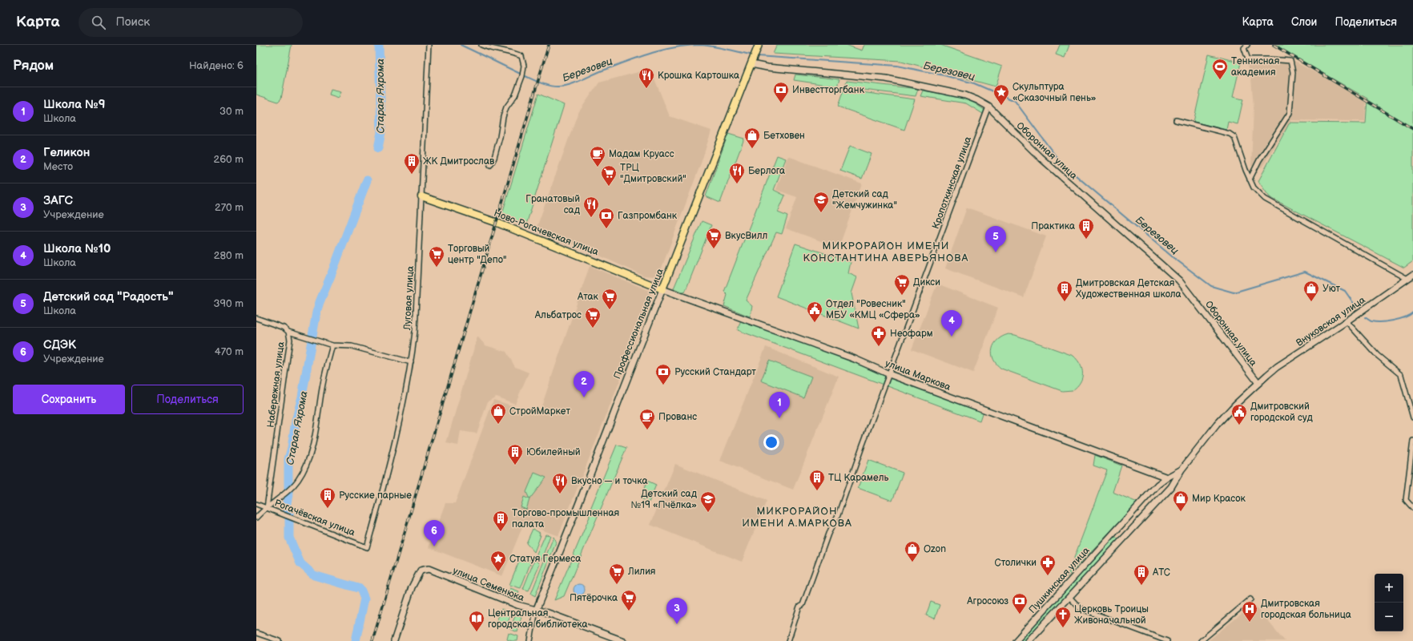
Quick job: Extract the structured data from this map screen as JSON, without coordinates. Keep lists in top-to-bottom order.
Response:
{
  "streets": {
    "main road": [
      "Оборонная улица",
      "Ново-Рогачевская улица",
      "Внуковская улица",
      "Профессиональная улица",
      "улица Маркова",
      "Пушкинская улица",
      "улица Семенюка"
    ],
    "street": [
      "Кропоткинская улица",
      "Луговая улица",
      "Набережная улица",
      "Рогачёвская улица"
    ]
  },
  "crossings": [
    ["Оборонная улица", "Кропоткинская улица"],
    ["Оборонная улица", "Внуковская улица"],
    ["Оборонная улица", "Профессиональная улица"],
    ["Оборонная улица", "Пушкинская улица"],
    ["Кропоткинская улица", "улица Маркова"],
    ["Ново-Рогачевская улица", "Луговая улица"],
    ["Ново-Рогачевская улица", "Профессиональная улица"],
    ["Ново-Рогачевская улица", "улица Маркова"],
    ["Луговая улица", "Рогачёвская улица"],
    ["Внуковская улица", "Пушкинская улица"],
    ["Профессиональная улица", "улица Маркова"],
    ["Профессиональная улица", "улица Семенюка"],
    ["улица Маркова", "Пушкинская улица"],
    ["Набережная улица", "Рогачёвская улица"]
  ],
  "districts": ["МИКРОРАЙОН ИМЕНИ КОНСТАНТИНА АВЕРЬЯНОВА", "МИКРОРАЙОН ИМЕНИ А.МАРКОВА"],
  "water": ["Березовец", "Старая Яхрома"],
  "places": {
    "sports": ["Теннисная академия"],
    "restaurant": [
      "Крошка Картошка",
      "Берлога",
      "Гранатовый сад",
      "Вкусно — и точка"
    ],
    "bank": [
      "Инвестторгбанк",
      "Газпромбанк",
      "Русский Стандарт",
      "Агросоюз"
    ],
    "place": ["Скульптура «Сказочный пень»", "Статуя Гермеса"],
    "shop": [
      "Бетховен",
      "Уют",
      "СтройМаркет",
      "Мир Красок",
      "Ozon"
    ],
    "cafe": ["Мадам Круасс", "Прованс"],
    "building": [
      "ЖК Дмитрослав",
      "Практика",
      "Дмитровская Детская Художественная школа",
      "Юбилейный",
      "ТЦ Карамель",
      "Русские парные",
      "Торгово-промышленная палата",
      "АТС"
    ],
    "supermarket": [
      "ТРЦ \"Дмитровский\"",
      "ВкусВилл",
      "Торговый центр \"Депо\"",
      "Дикси",
      "Атак",
      "Альбатрос",
      "Лилия",
      "Пятёрочка"
    ],
    "school or university": ["Детский сад \"Жемчужинка\"", "Детский сад №19 «Пчёлка»"],
    "public building": ["Отдел \"Ровесник\" МБУ «КМЦ «Сфера»", "Дмитровский городской суд"],
    "pharmacy": ["Неофарм", "Столички"],
    "hospital": ["Дмитровская городская больница"],
    "church": ["Церковь Троицы Живоначальной"],
    "library": ["Центральная городская библиотека"]
  },
  "page": {
    "header": "Карта",
    "search": "Поиск",
    "nav": ["Карта", "Слои", "Поделиться"],
    "heading": ["Рядом", "Найдено: 6"],
    "list": [
      {
        "mark": "1",
        "name": "Школа №9",
        "note": "Школа",
        "value": "30 m"
      },
      {
        "mark": "2",
        "name": "Геликон",
        "note": "Место",
        "value": "260 m"
      },
      {
        "mark": "3",
        "name": "ЗАГС",
        "note": "Учреждение",
        "value": "270 m"
      },
      {
        "mark": "4",
        "name": "Школа №10",
        "note": "Школа",
        "value": "280 m"
      },
      {
        "mark": "5",
        "name": "Детский сад \"Радость\"",
        "note": "Школа",
        "value": "390 m"
      },
      {
        "mark": "6",
        "name": "СДЭК",
        "note": "Учреждение",
        "value": "470 m"
      }
    ],
    "pins": [
      "5",
      "4",
      "2",
      "1",
      "6",
      "3"
    ],
    "buttons": ["Сохранить", "Поделиться"],
    "map_buttons": ["+", "−"]
  }
}
